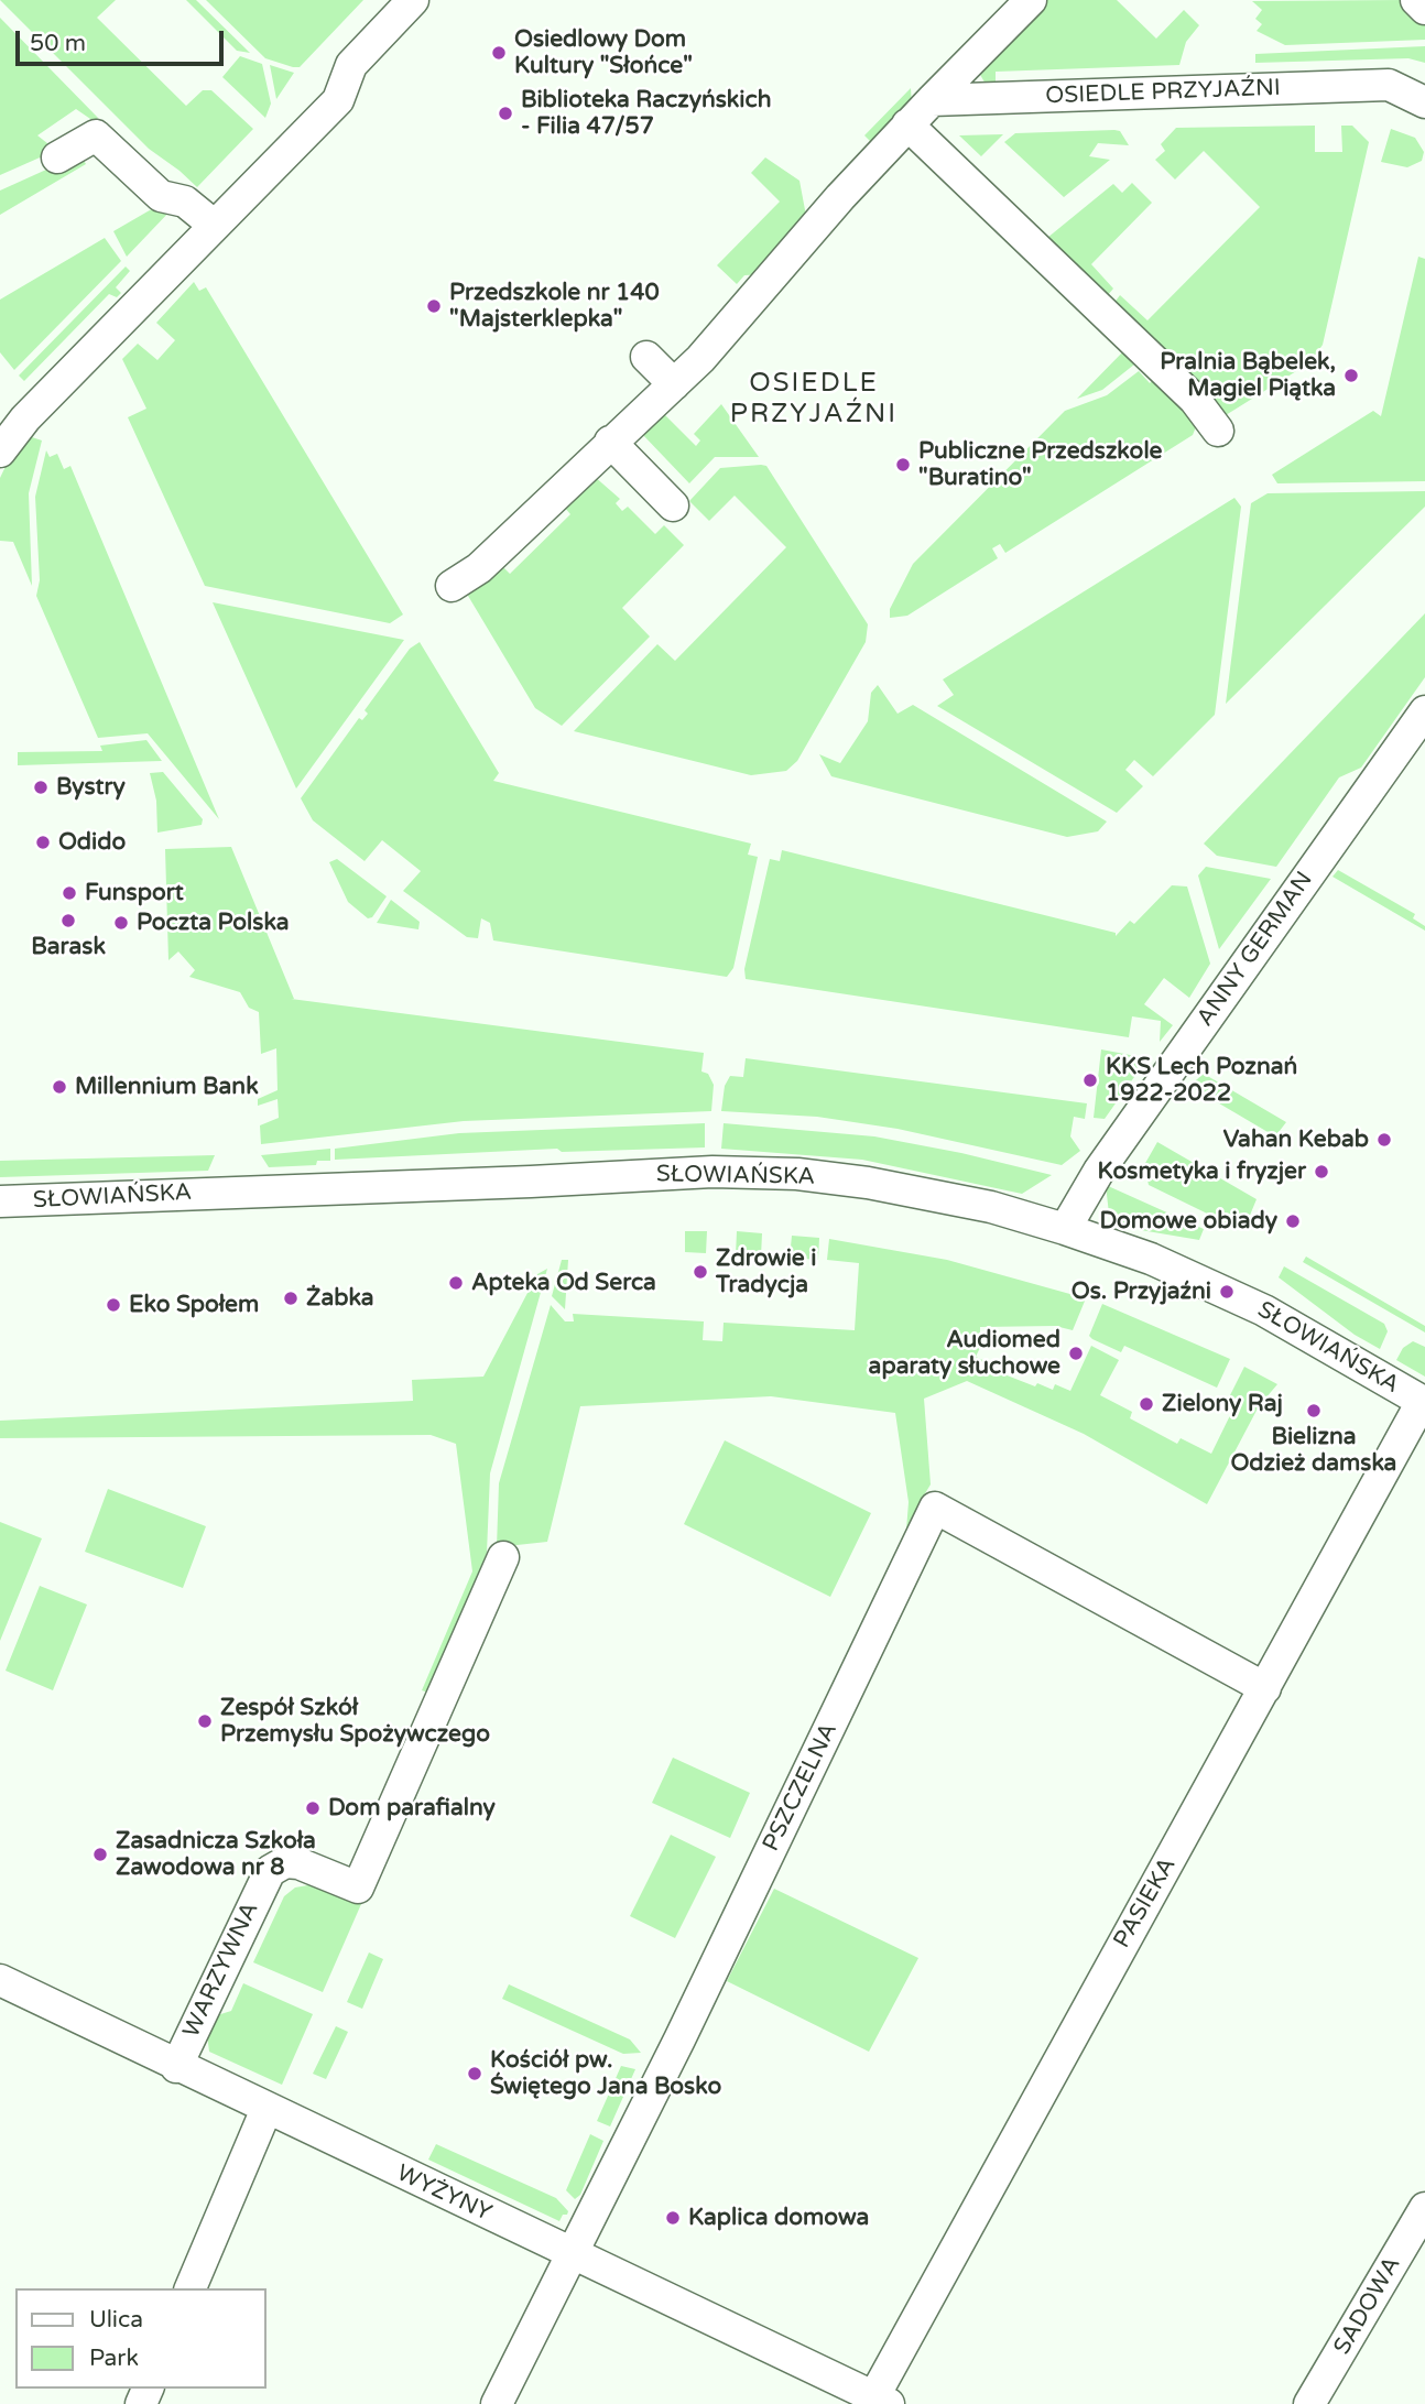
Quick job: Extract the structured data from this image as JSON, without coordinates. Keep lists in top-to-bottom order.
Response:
{
  "streets": {
    "street": [
      "OSIEDLE PRZYJAŹNI",
      "ANNY GERMAN",
      "SŁOWIAŃSKA",
      "PSZCZELNA",
      "PASIEKA",
      "WARZYWNA",
      "WYŻYNY",
      "SADOWA"
    ]
  },
  "crossings": [
    ["ANNY GERMAN", "SŁOWIAŃSKA"],
    ["SŁOWIAŃSKA", "PASIEKA"],
    ["PSZCZELNA", "PASIEKA"],
    ["PSZCZELNA", "WYŻYNY"],
    ["PASIEKA", "WYŻYNY"],
    ["WARZYWNA", "WYŻYNY"]
  ],
  "districts": ["OSIEDLE PRZYJAŹNI"],
  "places": [
    "Osiedlowy Dom Kultury \"Słońce\"",
    "Biblioteka Raczyńskich - Filia 47/57",
    "Przedszkole nr 140 \"Majsterklepka\"",
    "Pralnia Bąbelek, Magiel Piątka",
    "Publiczne Przedszkole \"Buratino\"",
    "Bystry",
    "Odido",
    "Funsport",
    "Barask",
    "Poczta Polska",
    "KKS Lech Poznań 1922-2022",
    "Millennium Bank",
    "Vahan Kebab",
    "Kosmetyka i fryzjer",
    "Domowe obiady",
    "Zdrowie i Tradycja",
    "Apteka Od Serca",
    "Os. Przyjaźni",
    "Żabka",
    "Eko Społem",
    "Audiomed aparaty słuchowe",
    "Zielony Raj",
    "Bielizna Odzież damska",
    "Zespół Szkół Przemysłu Spożywczego",
    "Dom parafialny",
    "Zasadnicza Szkoła Zawodowa nr 8",
    "Kościół pw. Świętego Jana Bosko",
    "Kaplica domowa"
  ],
  "legend": ["Ulica", "Park"],
  "scale_bar": "50 m"
}
